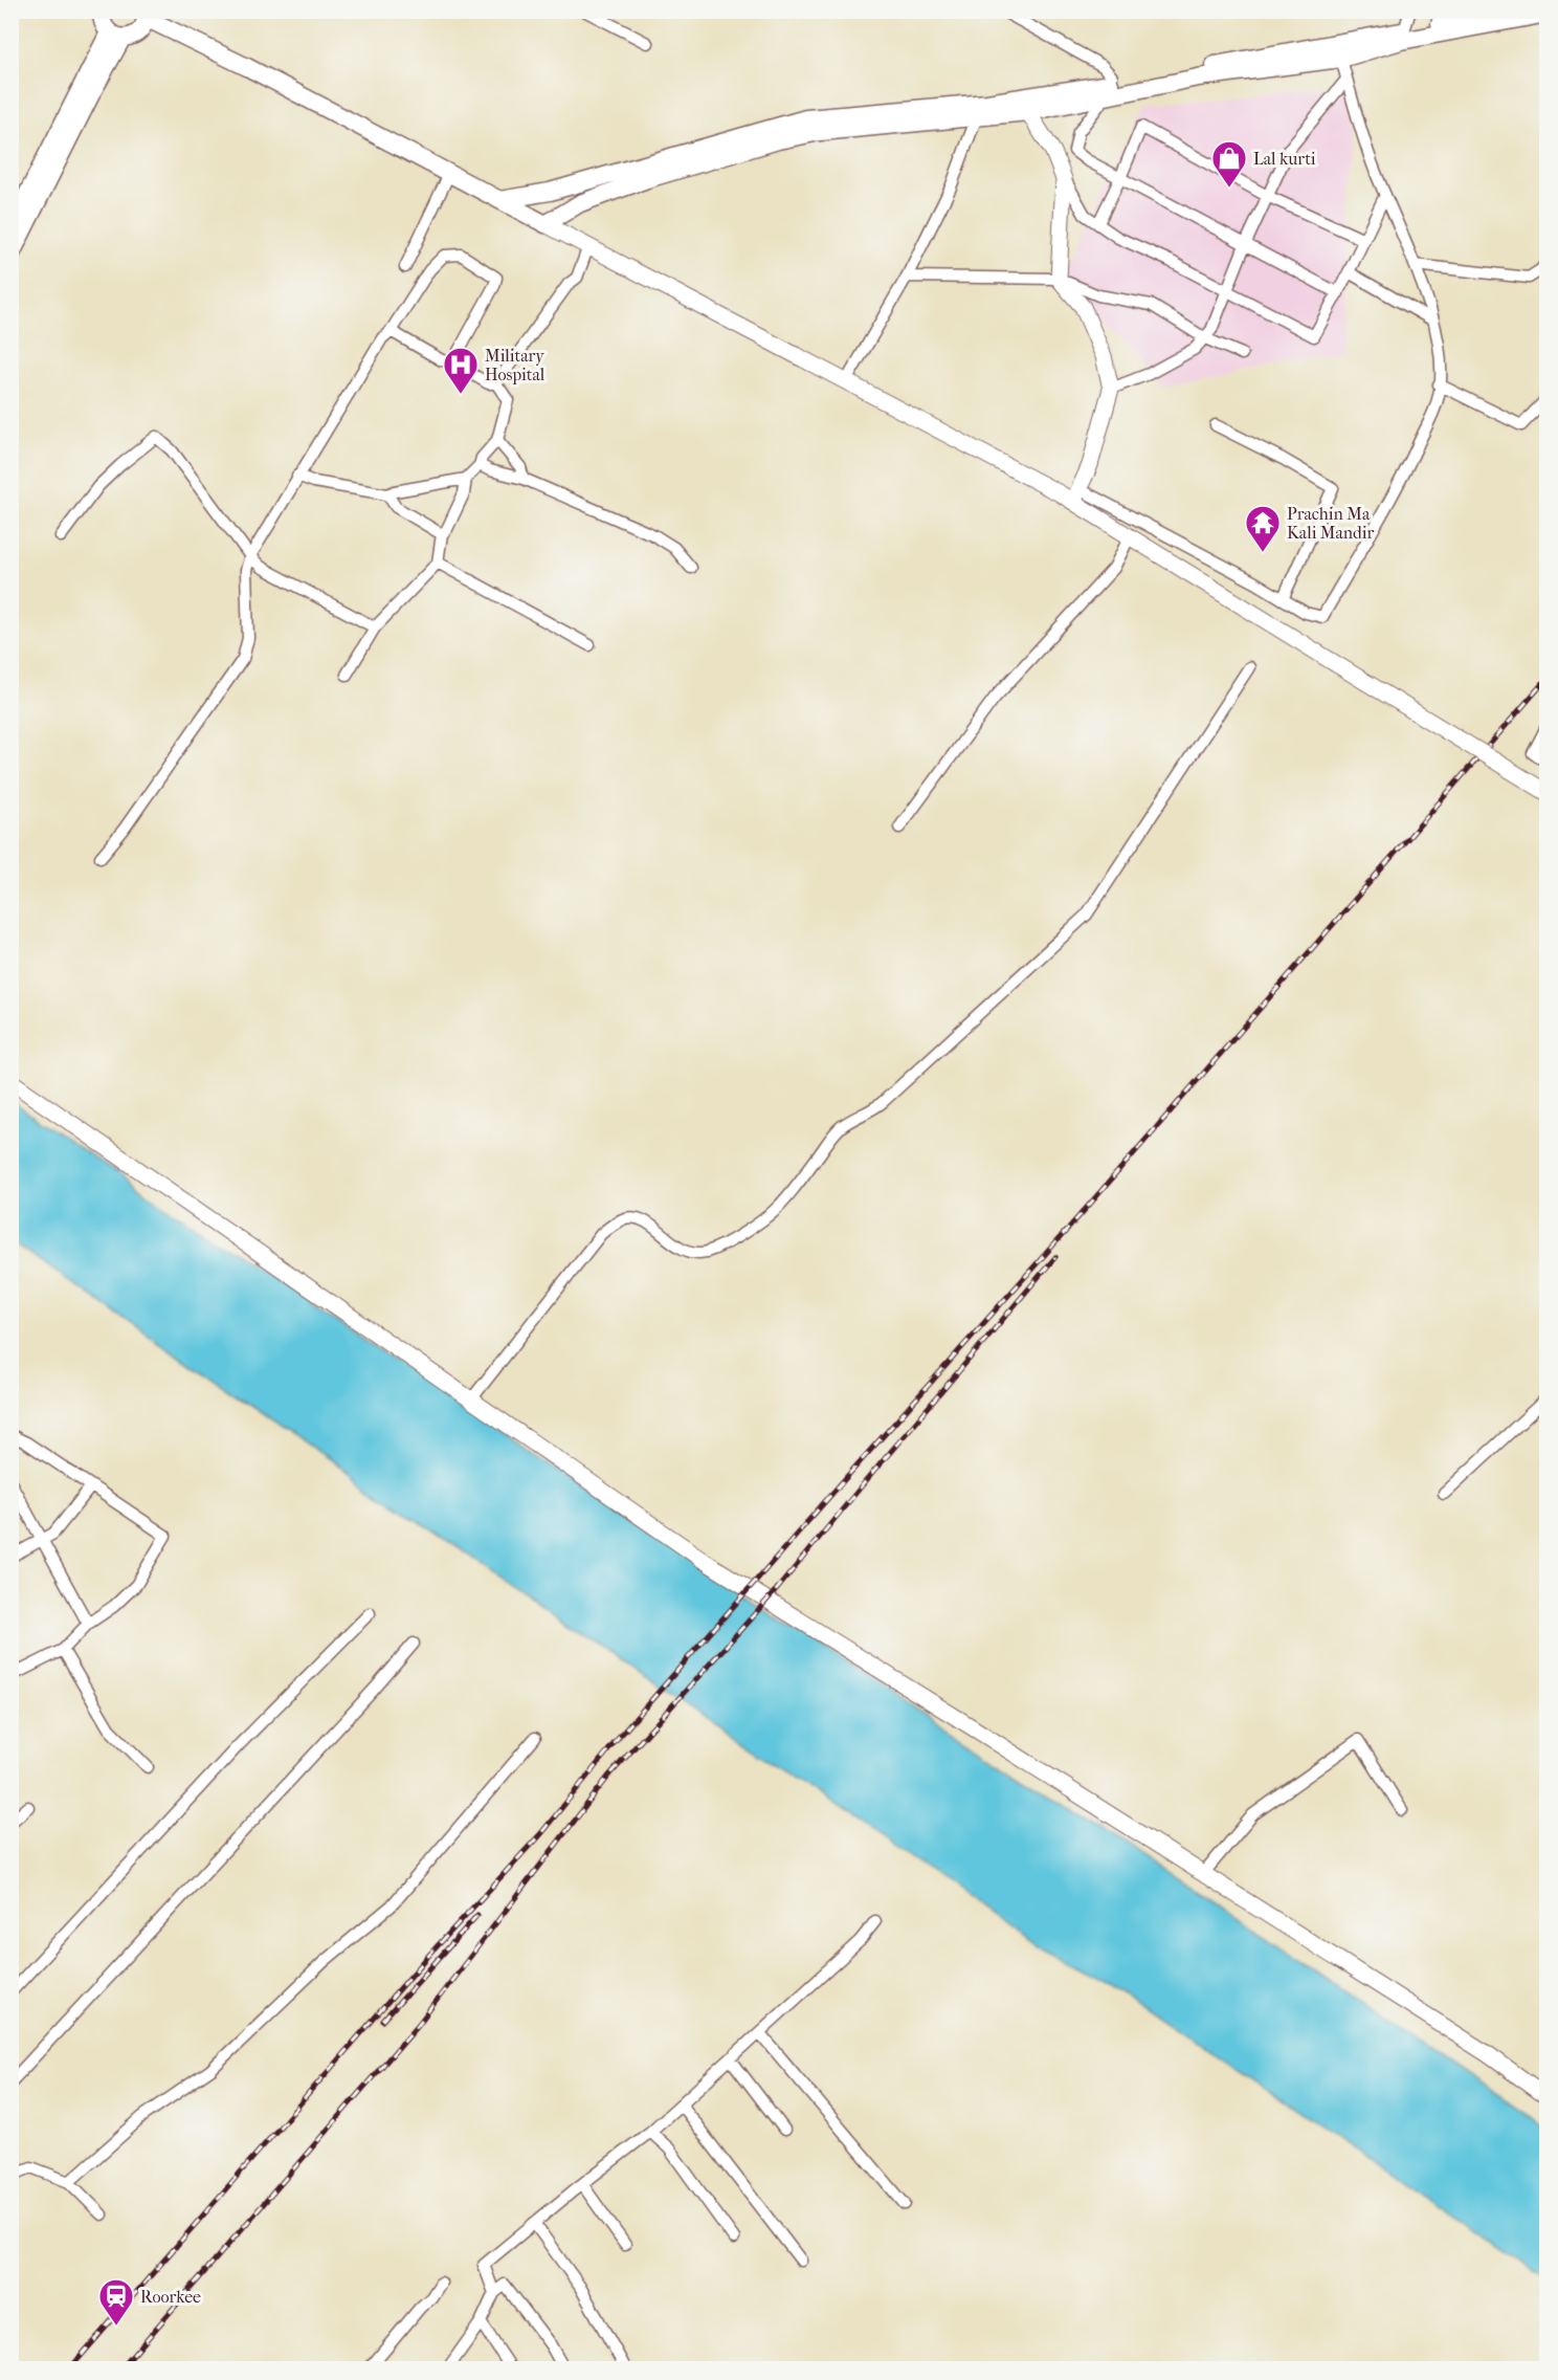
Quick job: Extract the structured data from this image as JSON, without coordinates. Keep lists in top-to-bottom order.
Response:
{
  "places": {
    "shop": ["Lal kurti"],
    "hospital": ["Military Hospital"],
    "temple": ["Prachin Ma Kali Mandir"],
    "station": ["Roorkee"]
  }
}
